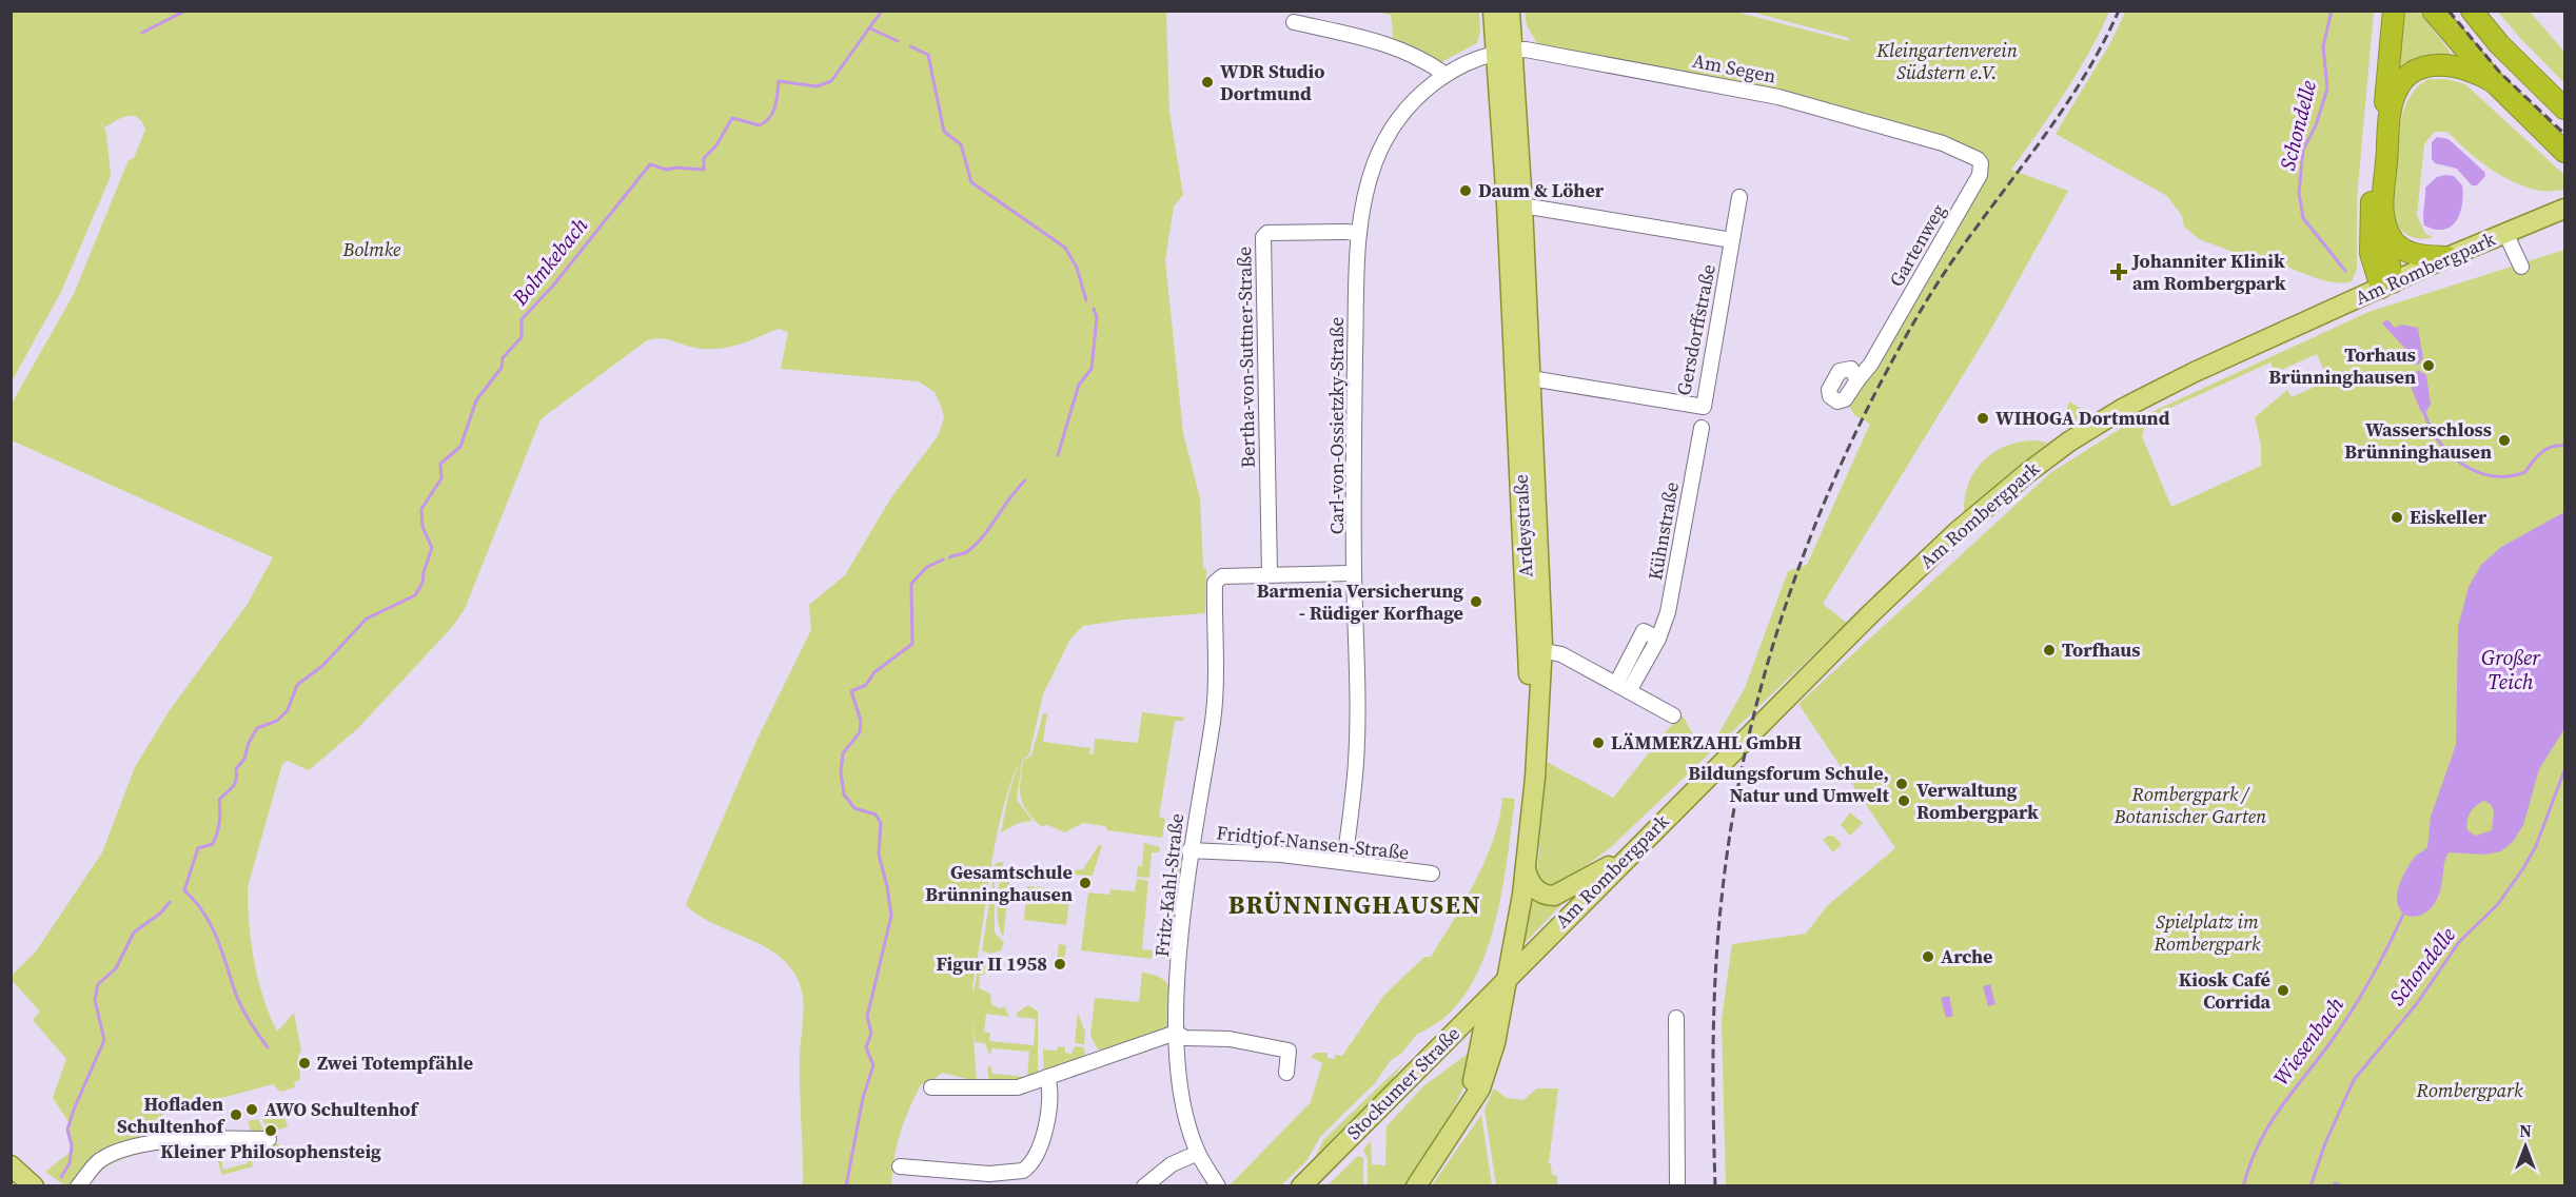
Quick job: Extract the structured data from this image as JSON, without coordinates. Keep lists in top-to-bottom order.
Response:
{
  "streets": {
    "main road": ["Am Rombergpark", "Ardeystraße", "Stockumer Straße"],
    "street": [
      "Am Segen",
      "Gartenweg",
      "Gersdorffstraße",
      "Bertha-von-Suttner-Straße",
      "Carl-von-Ossietzky-Straße",
      "Kühnstraße",
      "Fridtjof-Nansen-Straße",
      "Fritz-Kahl-Straße"
    ]
  },
  "crossings": [
    ["Am Segen", "Gartenweg"],
    ["Am Segen", "Carl-von-Ossietzky-Straße"],
    ["Am Segen", "Ardeystraße"],
    ["Am Rombergpark", "Ardeystraße"],
    ["Am Rombergpark", "Stockumer Straße"],
    ["Gersdorffstraße", "Ardeystraße"],
    ["Bertha-von-Suttner-Straße", "Carl-von-Ossietzky-Straße"],
    ["Bertha-von-Suttner-Straße", "Fritz-Kahl-Straße"],
    ["Carl-von-Ossietzky-Straße", "Ardeystraße"],
    ["Carl-von-Ossietzky-Straße", "Fridtjof-Nansen-Straße"],
    ["Ardeystraße", "Stockumer Straße"],
    ["Fridtjof-Nansen-Straße", "Fritz-Kahl-Straße"]
  ],
  "districts": ["BRÜNNINGHAUSEN"],
  "water": [
    "Schondelle",
    "Bolmkebach",
    "Großer Teich",
    "Wiesenbach"
  ],
  "parks": [
    "Kleingartenverein Südstern e.V.",
    "Bolmke",
    "Rombergpark / Botanischer Garten",
    "Spielplatz im Rombergpark",
    "Rombergpark"
  ],
  "places": {
    "other": [
      "WDR Studio Dortmund",
      "Daum & Löher",
      "Torhaus Brünninghausen",
      "WIHOGA Dortmund",
      "Wasserschloss Brünninghausen",
      "Eiskeller",
      "Barmenia Versicherung - Rüdiger Korfhage",
      "Torfhaus",
      "LÄMMERZAHL GmbH",
      "Bildungsforum Schule, Natur und Umwelt",
      "Verwaltung Rombergpark",
      "Gesamtschule Brünninghausen",
      "Arche",
      "Figur II 1958",
      "Kiosk Café Corrida",
      "Zwei Totempfähle",
      "AWO Schultenhof",
      "Hofladen Schultenhof",
      "Kleiner Philosophensteig"
    ],
    "health": ["Johanniter Klinik am Rombergpark"]
  },
  "north": "top"
}
